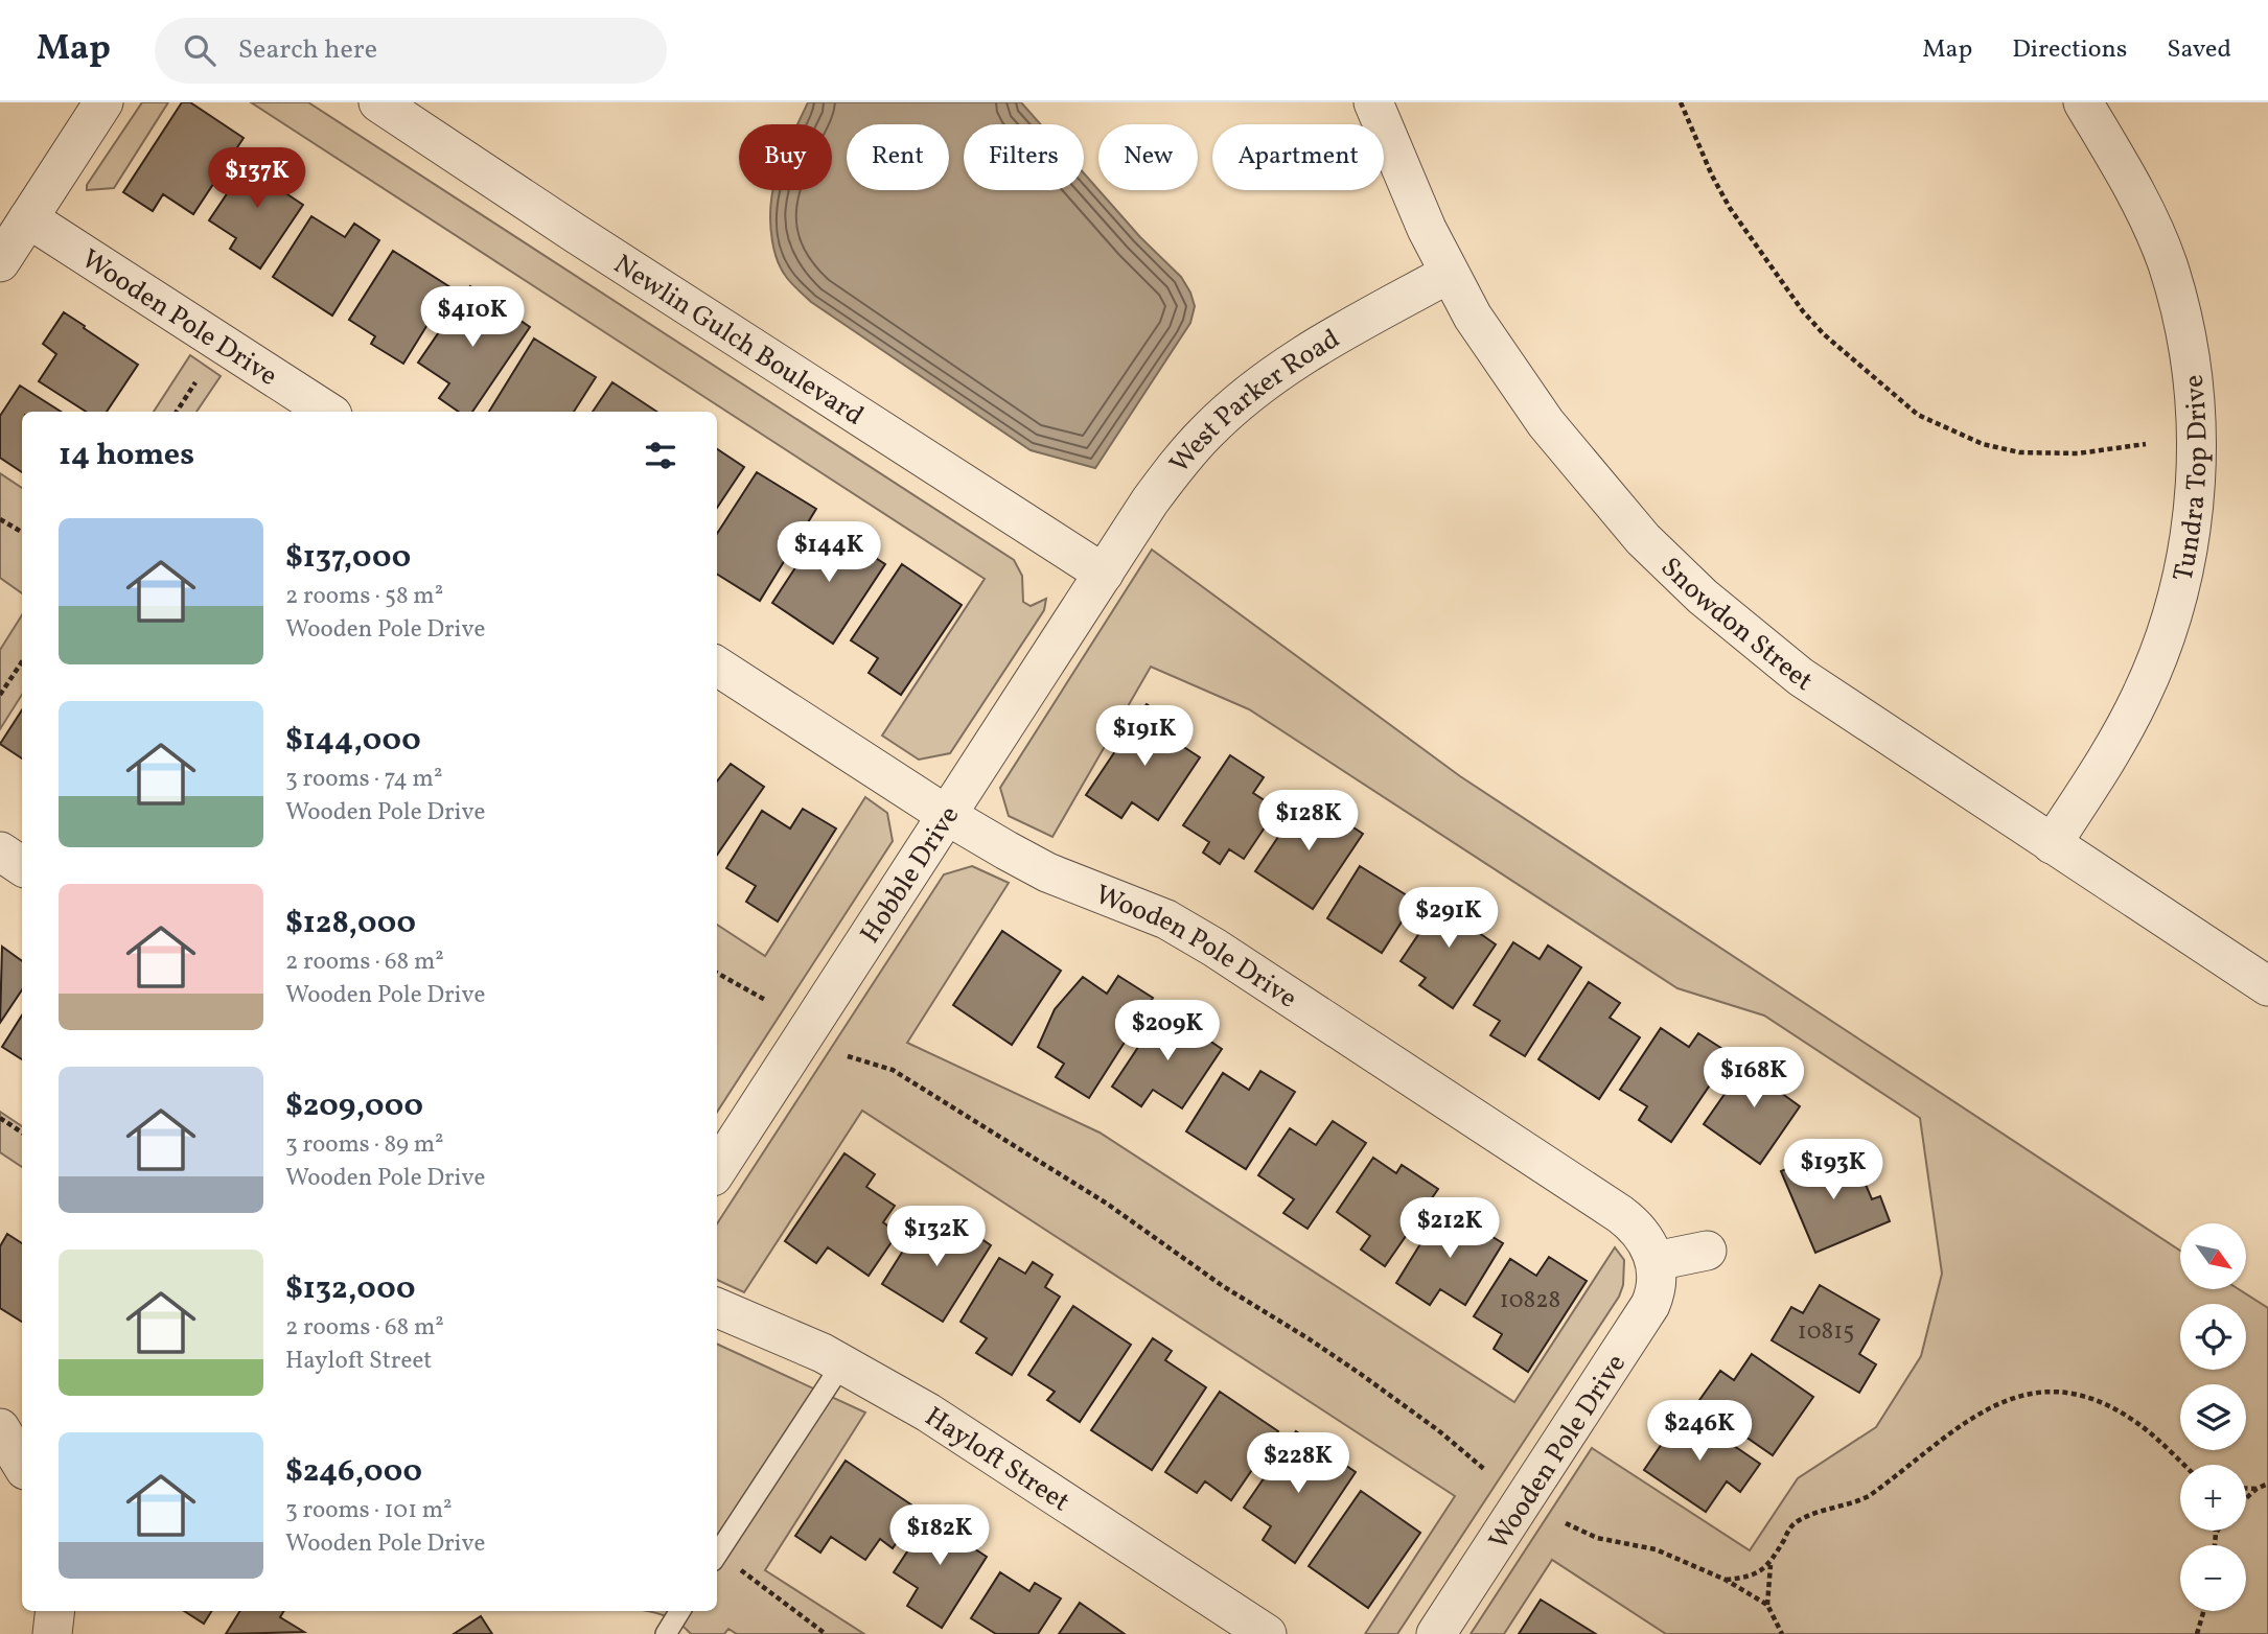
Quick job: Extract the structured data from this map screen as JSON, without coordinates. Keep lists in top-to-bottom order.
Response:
{
  "streets": {
    "street": [
      "Wooden Pole Drive",
      "Newlin Gulch Boulevard",
      "West Parker Road",
      "Tundra Top Drive",
      "Snowdon Street",
      "Hobble Drive",
      "Hayloft Street"
    ]
  },
  "crossings": [
    ["Wooden Pole Drive", "Hobble Drive"],
    ["Newlin Gulch Boulevard", "West Parker Road"],
    ["Newlin Gulch Boulevard", "Hobble Drive"],
    ["West Parker Road", "Snowdon Street"],
    ["West Parker Road", "Hobble Drive"],
    ["Tundra Top Drive", "Snowdon Street"]
  ],
  "house_numbers": ["10828", "10815"],
  "north": "bottom right",
  "page": {
    "header": "Map",
    "search": "Search here",
    "nav": ["Map", "Directions", "Saved"],
    "chip": [
      "Buy",
      "Rent",
      "Filters",
      "New",
      "Apartment"
    ],
    "price": [
      "$137K",
      "$410K",
      "$144K",
      "$191K",
      "$128K",
      "$291K",
      "$209K",
      "$168K",
      "$193K",
      "$212K",
      "$132K",
      "$246K",
      "$228K",
      "$182K"
    ],
    "heading": "14 homes",
    "list": [
      {
        "name": "$137,000",
        "note": "2 rooms · 58 m² · Wooden Pole Drive"
      },
      {
        "name": "$144,000",
        "note": "3 rooms · 74 m² · Wooden Pole Drive"
      },
      {
        "name": "$128,000",
        "note": "2 rooms · 68 m² · Wooden Pole Drive"
      },
      {
        "name": "$209,000",
        "note": "3 rooms · 89 m² · Wooden Pole Drive"
      },
      {
        "name": "$132,000",
        "note": "2 rooms · 68 m² · Hayloft Street"
      },
      {
        "name": "$246,000",
        "note": "3 rooms · 101 m² · Wooden Pole Drive"
      }
    ],
    "map_buttons": ["+", "−"]
  }
}
